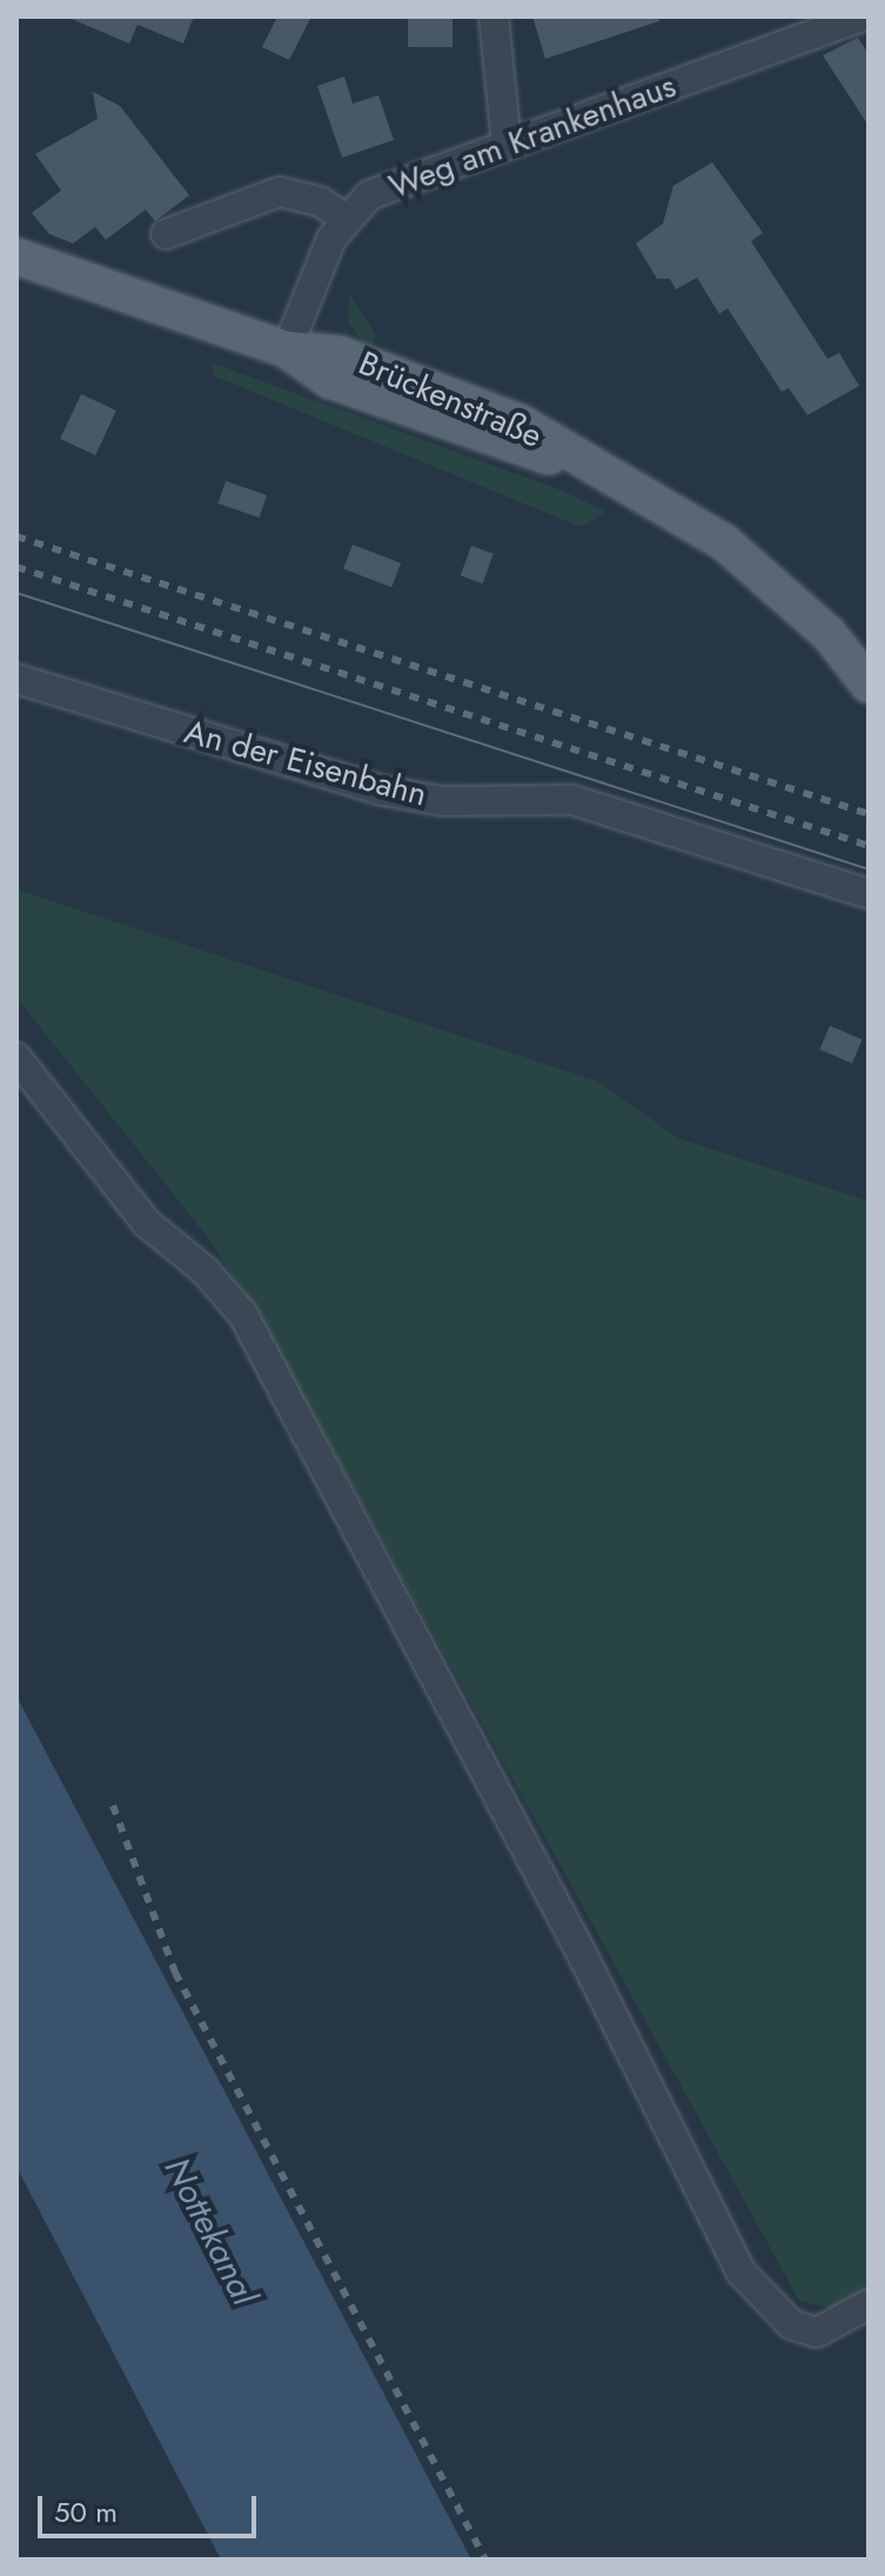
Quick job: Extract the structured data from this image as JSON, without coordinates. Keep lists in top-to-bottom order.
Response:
{
  "streets": {
    "main road": ["Brückenstraße"],
    "street": ["Weg am Krankenhaus", "An der Eisenbahn"]
  },
  "water": ["Nottekanal"],
  "scale_bar": "50 m"
}
